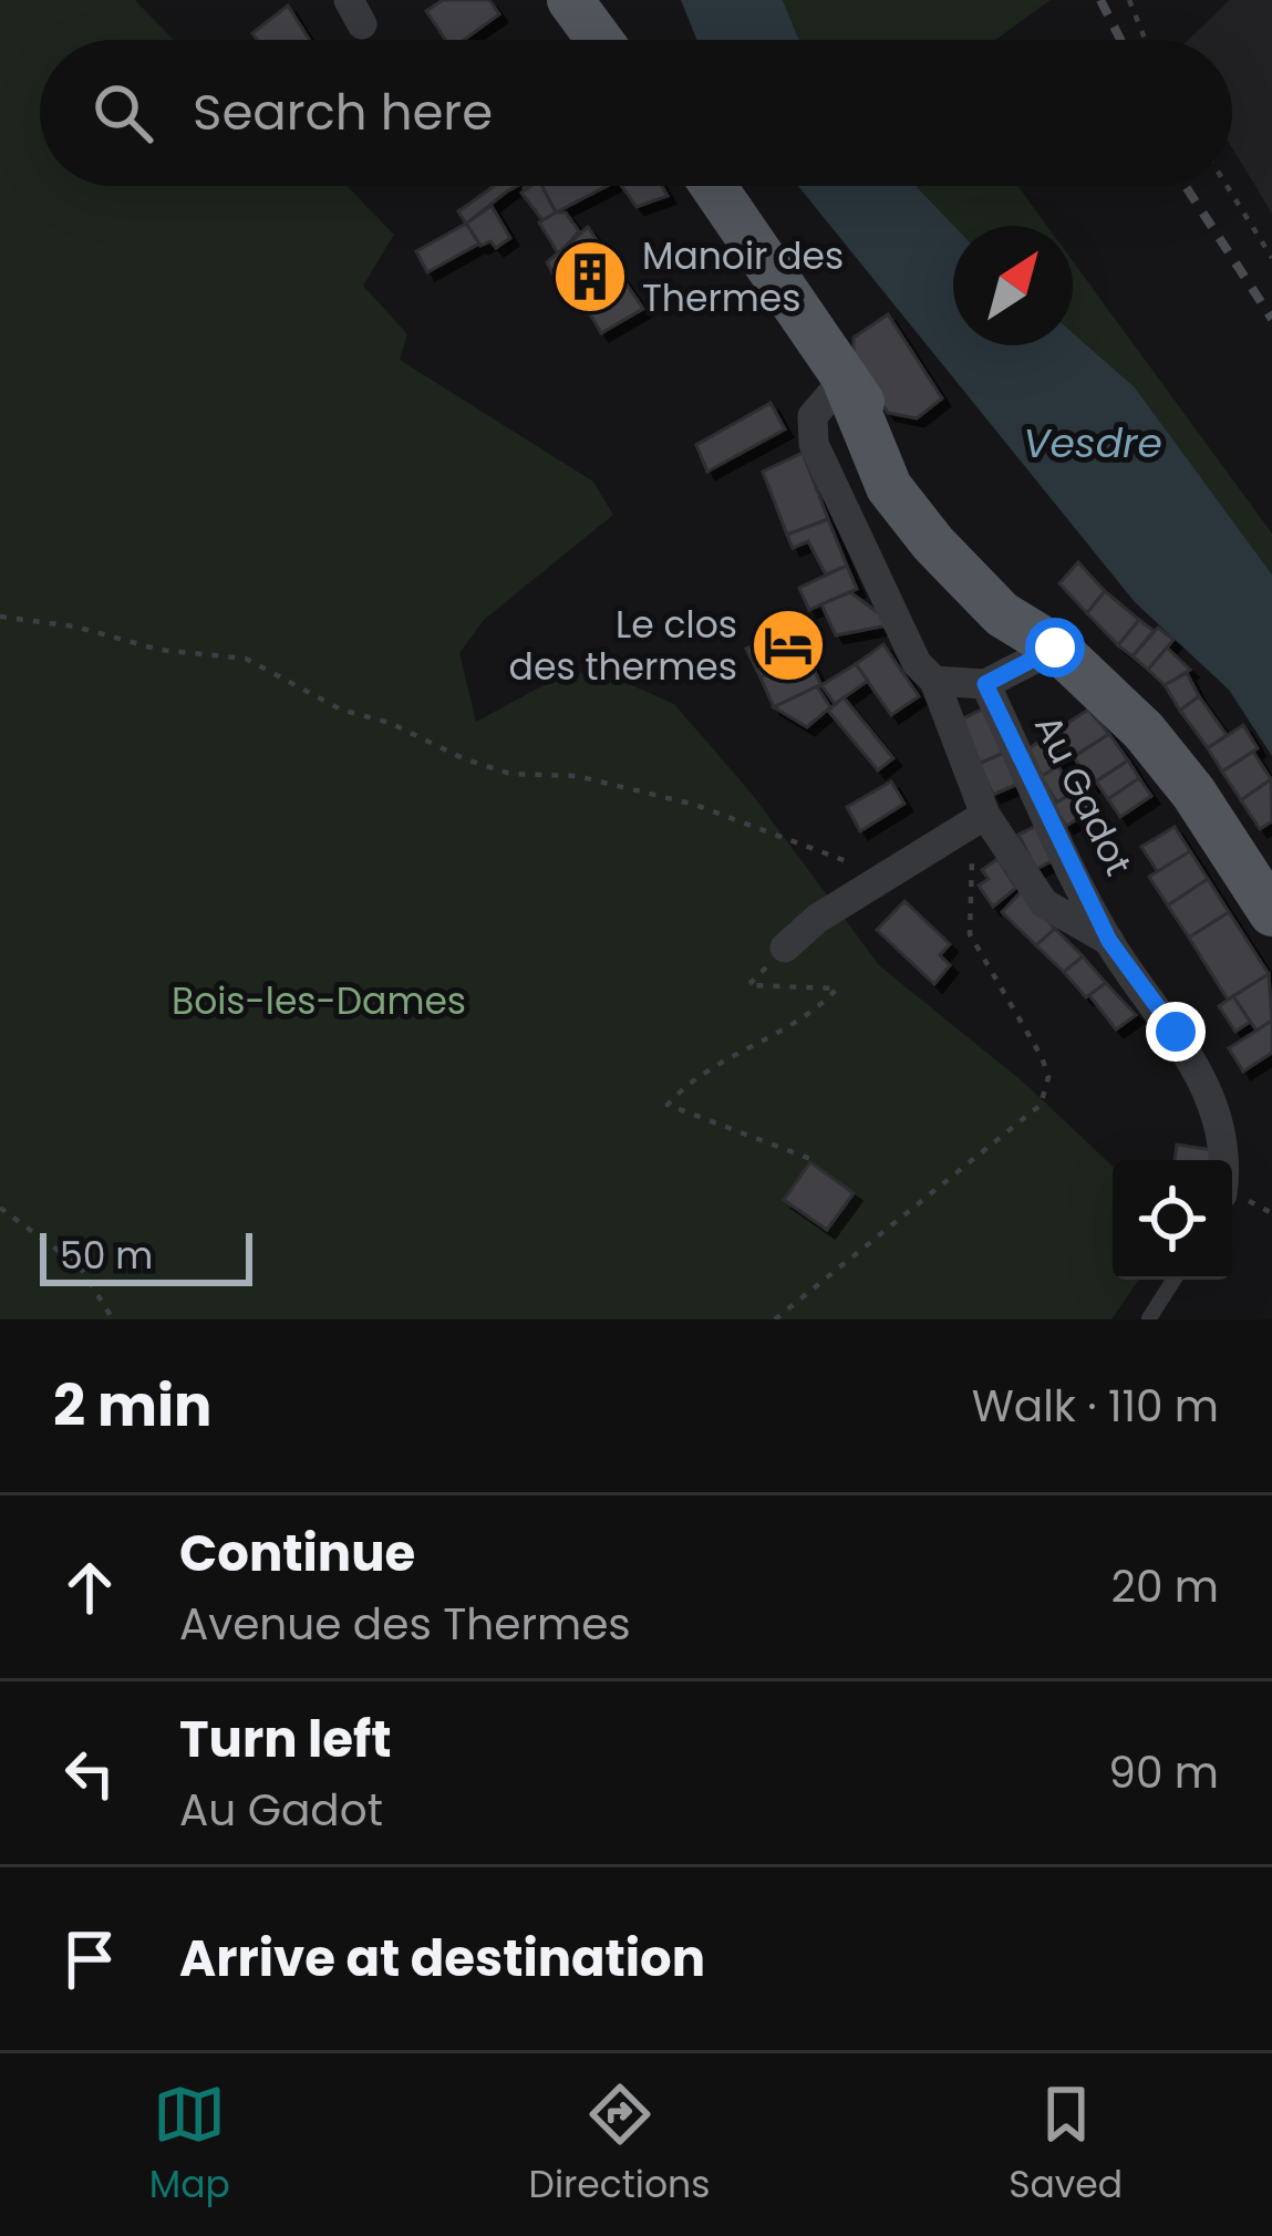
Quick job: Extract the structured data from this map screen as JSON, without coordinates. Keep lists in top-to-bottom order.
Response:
{
  "streets": {
    "street": ["Au Gadot"]
  },
  "water": ["Vesdre"],
  "parks": ["Bois-les-Dames"],
  "places": {
    "building": ["Manoir des Thermes"],
    "hotel": ["Le clos des thermes"]
  },
  "scale_bar": "50 m",
  "north": "top right",
  "page": {
    "search": "Search here",
    "scale": "50 m",
    "heading": ["2 min", "Walk · 110 m"],
    "list": [
      ["Continue", "Avenue des Thermes", "20 m"],
      ["Turn left", "Au Gadot", "90 m"],
      "Arrive at destination"
    ],
    "nav": ["Map", "Directions", "Saved"]
  }
}
